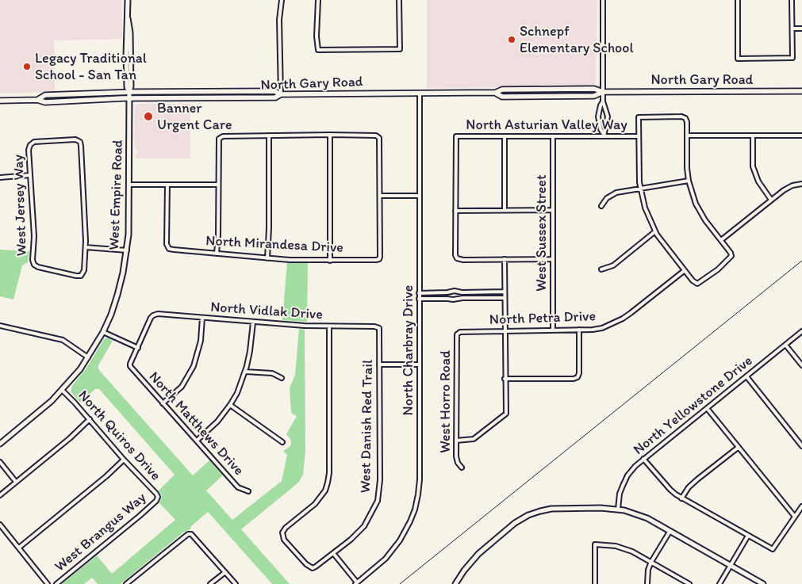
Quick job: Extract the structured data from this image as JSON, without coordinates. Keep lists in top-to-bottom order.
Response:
{
  "streets": {
    "main road": ["North Gary Road"],
    "street": [
      "North Asturian Valley Way",
      "West Empire Road",
      "West Jersey Way",
      "West Sussex Street",
      "North Mirandesa Drive",
      "North Vidlak Drive",
      "North Petra Drive",
      "North Charbray Drive",
      "West Horro Road",
      "North Yellowstone Drive",
      "North Matthews Drive",
      "West Danish Red Trail",
      "North Quiros Drive",
      "West Brangus Way"
    ]
  },
  "crossings": [
    ["North Gary Road", "West Empire Road"],
    ["North Gary Road", "North Charbray Drive"],
    ["North Asturian Valley Way", "West Sussex Street"],
    ["West Empire Road", "North Quiros Drive"],
    ["West Sussex Street", "North Petra Drive"],
    ["North Vidlak Drive", "North Matthews Drive"],
    ["North Vidlak Drive", "West Danish Red Trail"],
    ["North Petra Drive", "West Horro Road"],
    ["North Quiros Drive", "West Brangus Way"]
  ],
  "places": ["Schnepf Elementary School", "Legacy Traditional School - San Tan", "Banner Urgent Care"]
}
